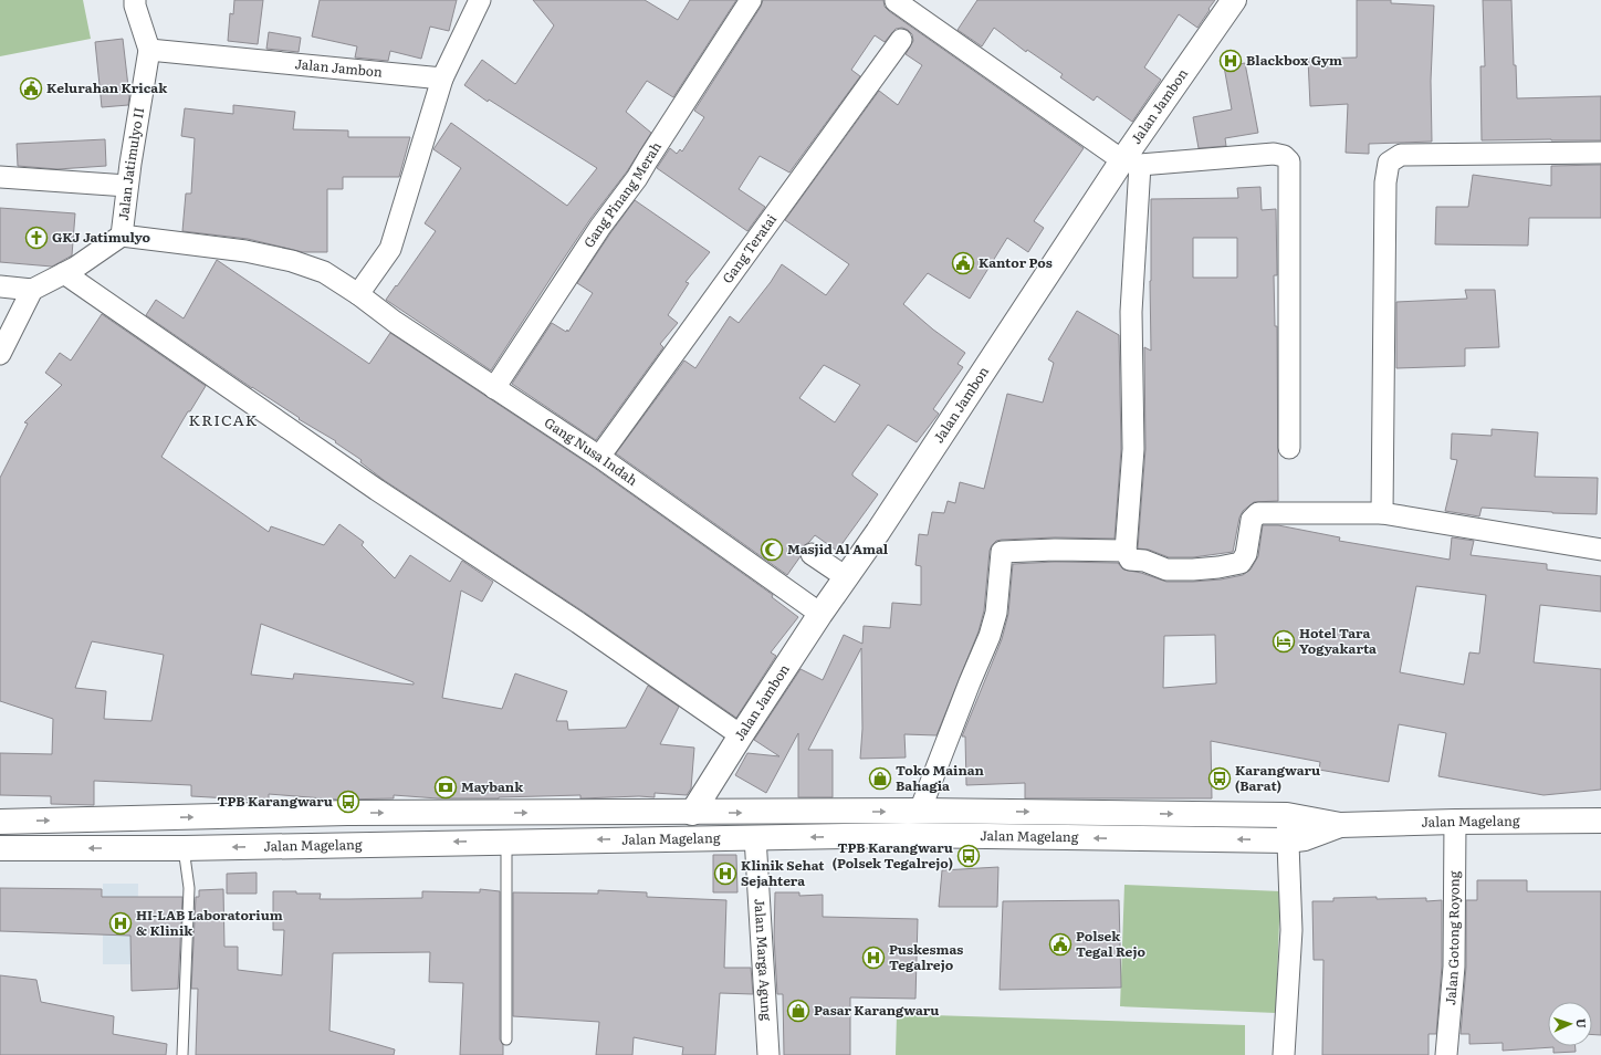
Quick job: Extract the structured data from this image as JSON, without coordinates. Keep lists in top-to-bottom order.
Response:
{
  "streets": {
    "main road": ["Jalan Jambon", "Jalan Magelang"],
    "street": [
      "Jalan Jatimulyo II",
      "Gang Pinang Merah",
      "Gang Teratai",
      "Gang Nusa Indah",
      "Jalan Gotong Royong",
      "Jalan Marga Agung"
    ]
  },
  "crossings": [
    ["Jalan Jambon", "Jalan Jatimulyo II"],
    ["Jalan Jambon", "Gang Nusa Indah"],
    ["Jalan Jambon", "Jalan Magelang"],
    ["Jalan Jatimulyo II", "Gang Nusa Indah"],
    ["Gang Pinang Merah", "Gang Nusa Indah"],
    ["Gang Teratai", "Gang Nusa Indah"],
    ["Jalan Magelang", "Jalan Gotong Royong"],
    ["Jalan Magelang", "Jalan Marga Agung"]
  ],
  "districts": ["KRICAK"],
  "places": {
    "hospital": [
      "Blackbox Gym",
      "Klinik Sehat Sejahtera",
      "HI-LAB Laboratorium & Klinik",
      "Puskesmas Tegalrejo"
    ],
    "public building": ["Kelurahan Kricak", "Kantor Pos", "Polsek Tegal Rejo"],
    "church": ["GKJ Jatimulyo"],
    "mosque": ["Masjid Al Amal"],
    "hotel": ["Hotel Tara Yogyakarta"],
    "shop": ["Toko Mainan Bahagia", "Pasar Karangwaru"],
    "bus stop": ["Karangwaru (Barat)", "TPB Karangwaru", "TPB Karangwaru (Polsek Tegalrejo)"],
    "bank": ["Maybank"]
  },
  "north": "right"
}
